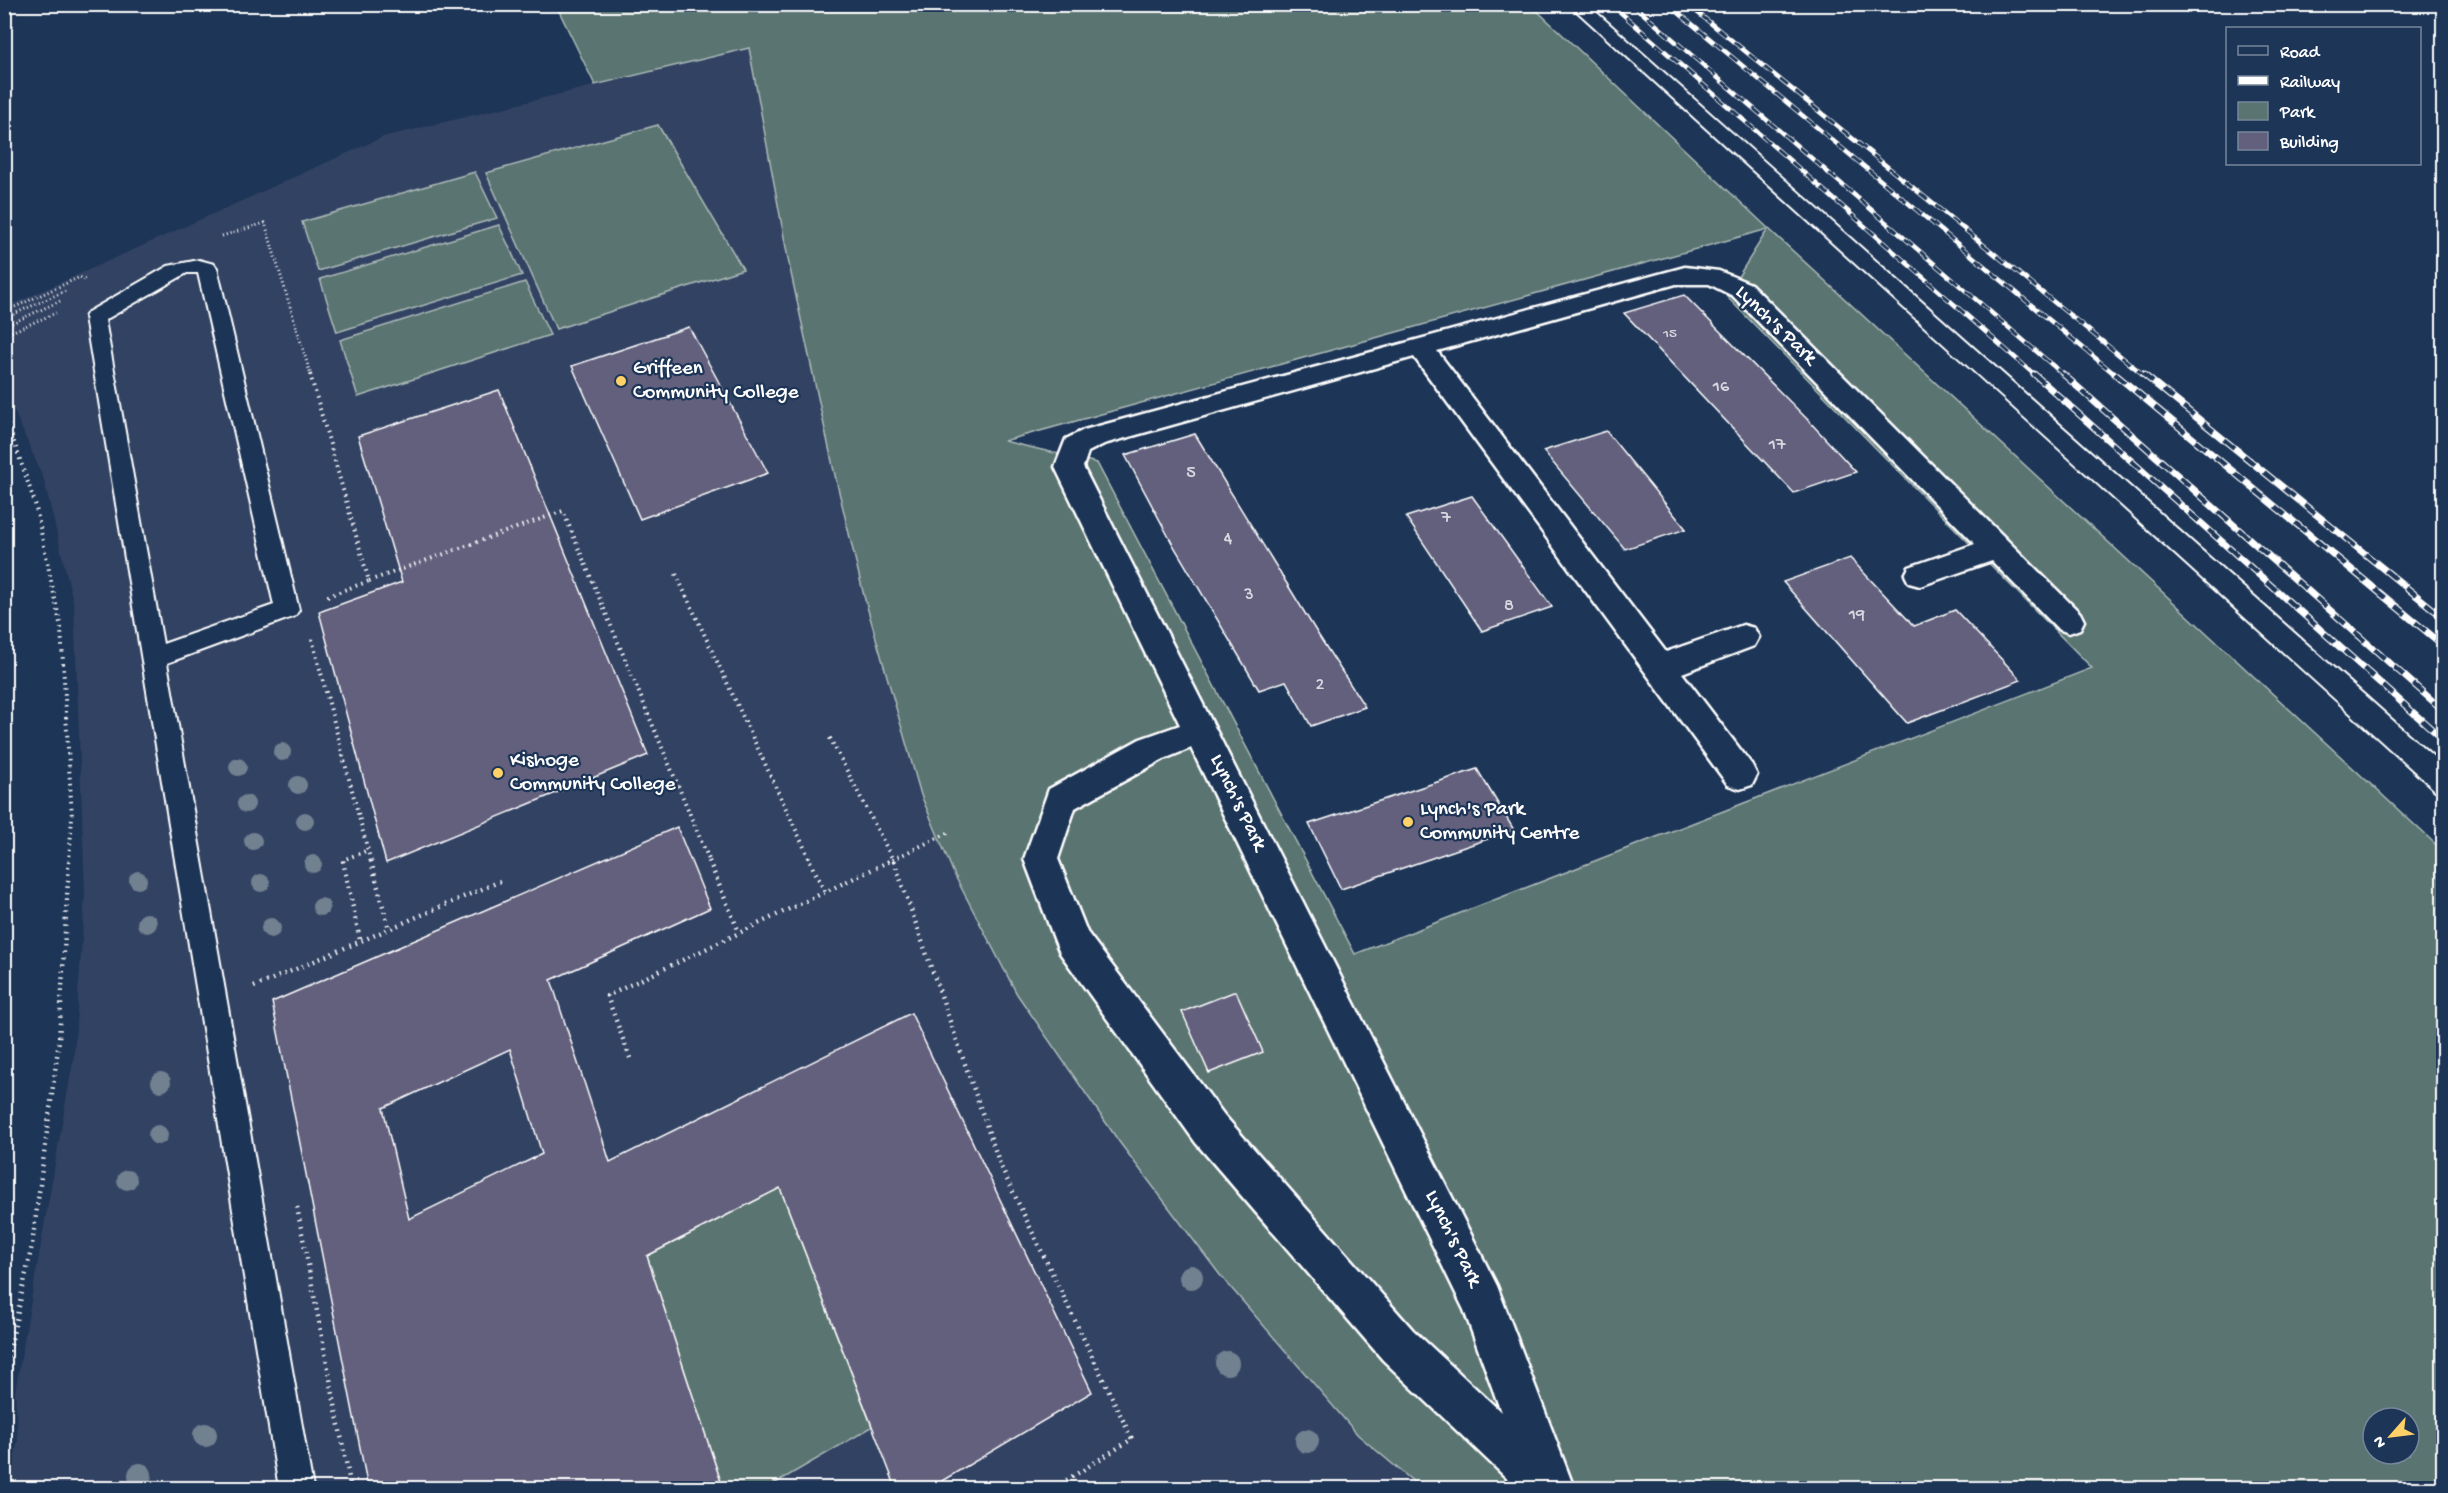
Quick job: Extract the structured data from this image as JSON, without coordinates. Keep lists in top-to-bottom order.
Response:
{
  "streets": {
    "street": ["Lynch's Park"]
  },
  "places": ["Griffeen Community College", "Kishoge Community College", "Lynch's Park Community Centre"],
  "house_numbers": [
    "15",
    "16",
    "17",
    "5",
    "7",
    "4",
    "3",
    "8",
    "19",
    "2"
  ],
  "legend": [
    "Road",
    "Railway",
    "Park",
    "Building"
  ],
  "north": "bottom left"
}
